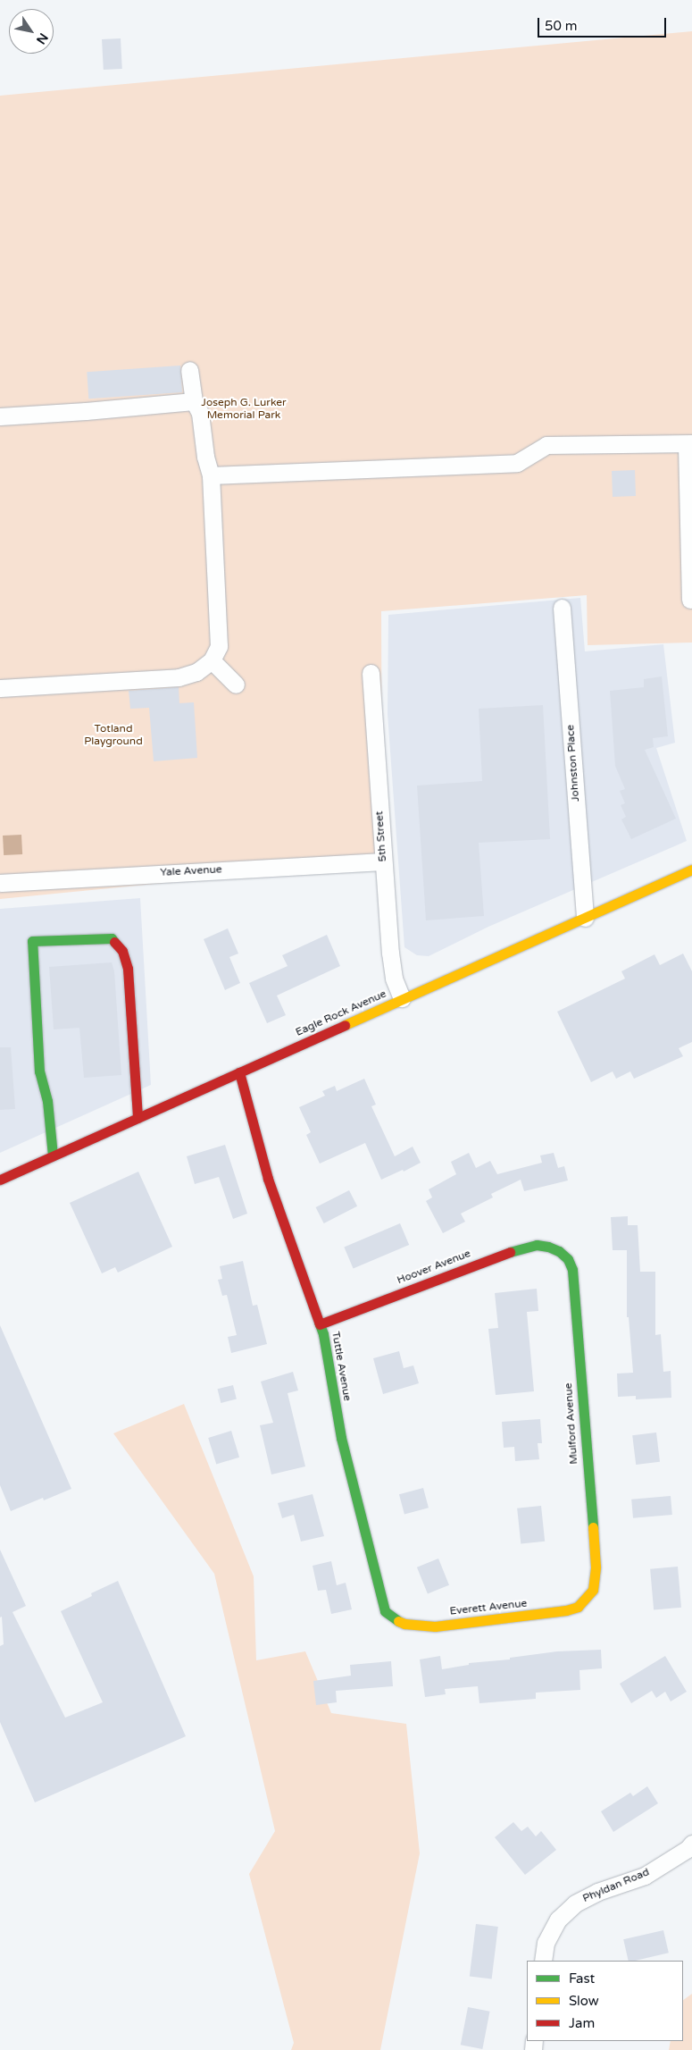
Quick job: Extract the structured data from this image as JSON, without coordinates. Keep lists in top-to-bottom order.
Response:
{
  "streets": {
    "street": [
      "Johnston Place",
      "5th Street",
      "Yale Avenue",
      "Eagle Rock Avenue",
      "Hoover Avenue",
      "Tuttle Avenue",
      "Mulford Avenue",
      "Everett Avenue",
      "Phyldan Road"
    ]
  },
  "crossings": [
    ["Johnston Place", "Eagle Rock Avenue"],
    ["5th Street", "Yale Avenue"],
    ["5th Street", "Eagle Rock Avenue"],
    ["Eagle Rock Avenue", "Tuttle Avenue"],
    ["Hoover Avenue", "Tuttle Avenue"],
    ["Hoover Avenue", "Mulford Avenue"],
    ["Tuttle Avenue", "Everett Avenue"],
    ["Mulford Avenue", "Everett Avenue"]
  ],
  "parks": ["Joseph G. Lurker Memorial Park", "Totland Playground"],
  "legend": ["Fast", "Slow", "Jam"],
  "scale_bar": "50 m",
  "north": "bottom right"
}
